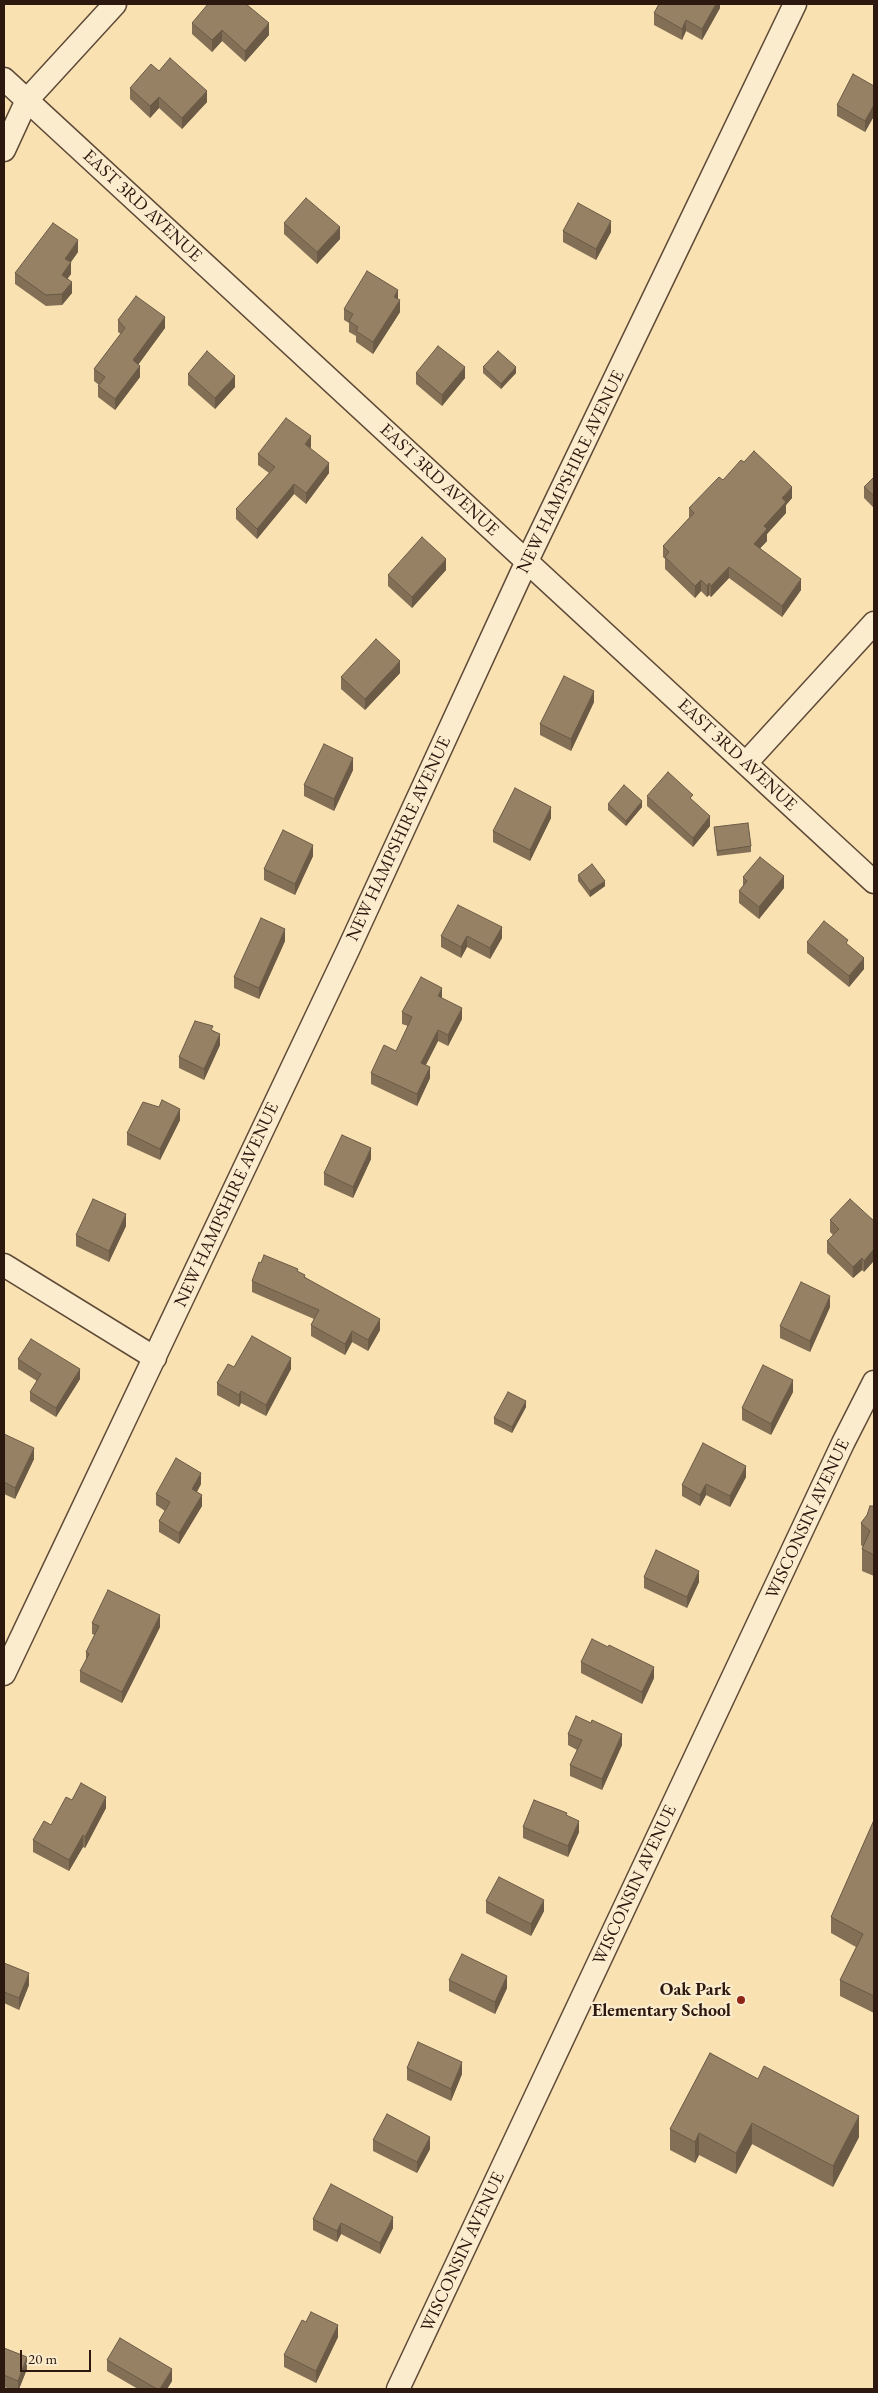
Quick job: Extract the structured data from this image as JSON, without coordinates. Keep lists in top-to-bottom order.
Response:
{
  "streets": {
    "street": ["EAST 3RD AVENUE", "NEW HAMPSHIRE AVENUE", "WISCONSIN AVENUE"]
  },
  "crossings": [
    ["EAST 3RD AVENUE", "NEW HAMPSHIRE AVENUE"]
  ],
  "places": ["Oak Park Elementary School"],
  "scale_bar": "20 m"
}
